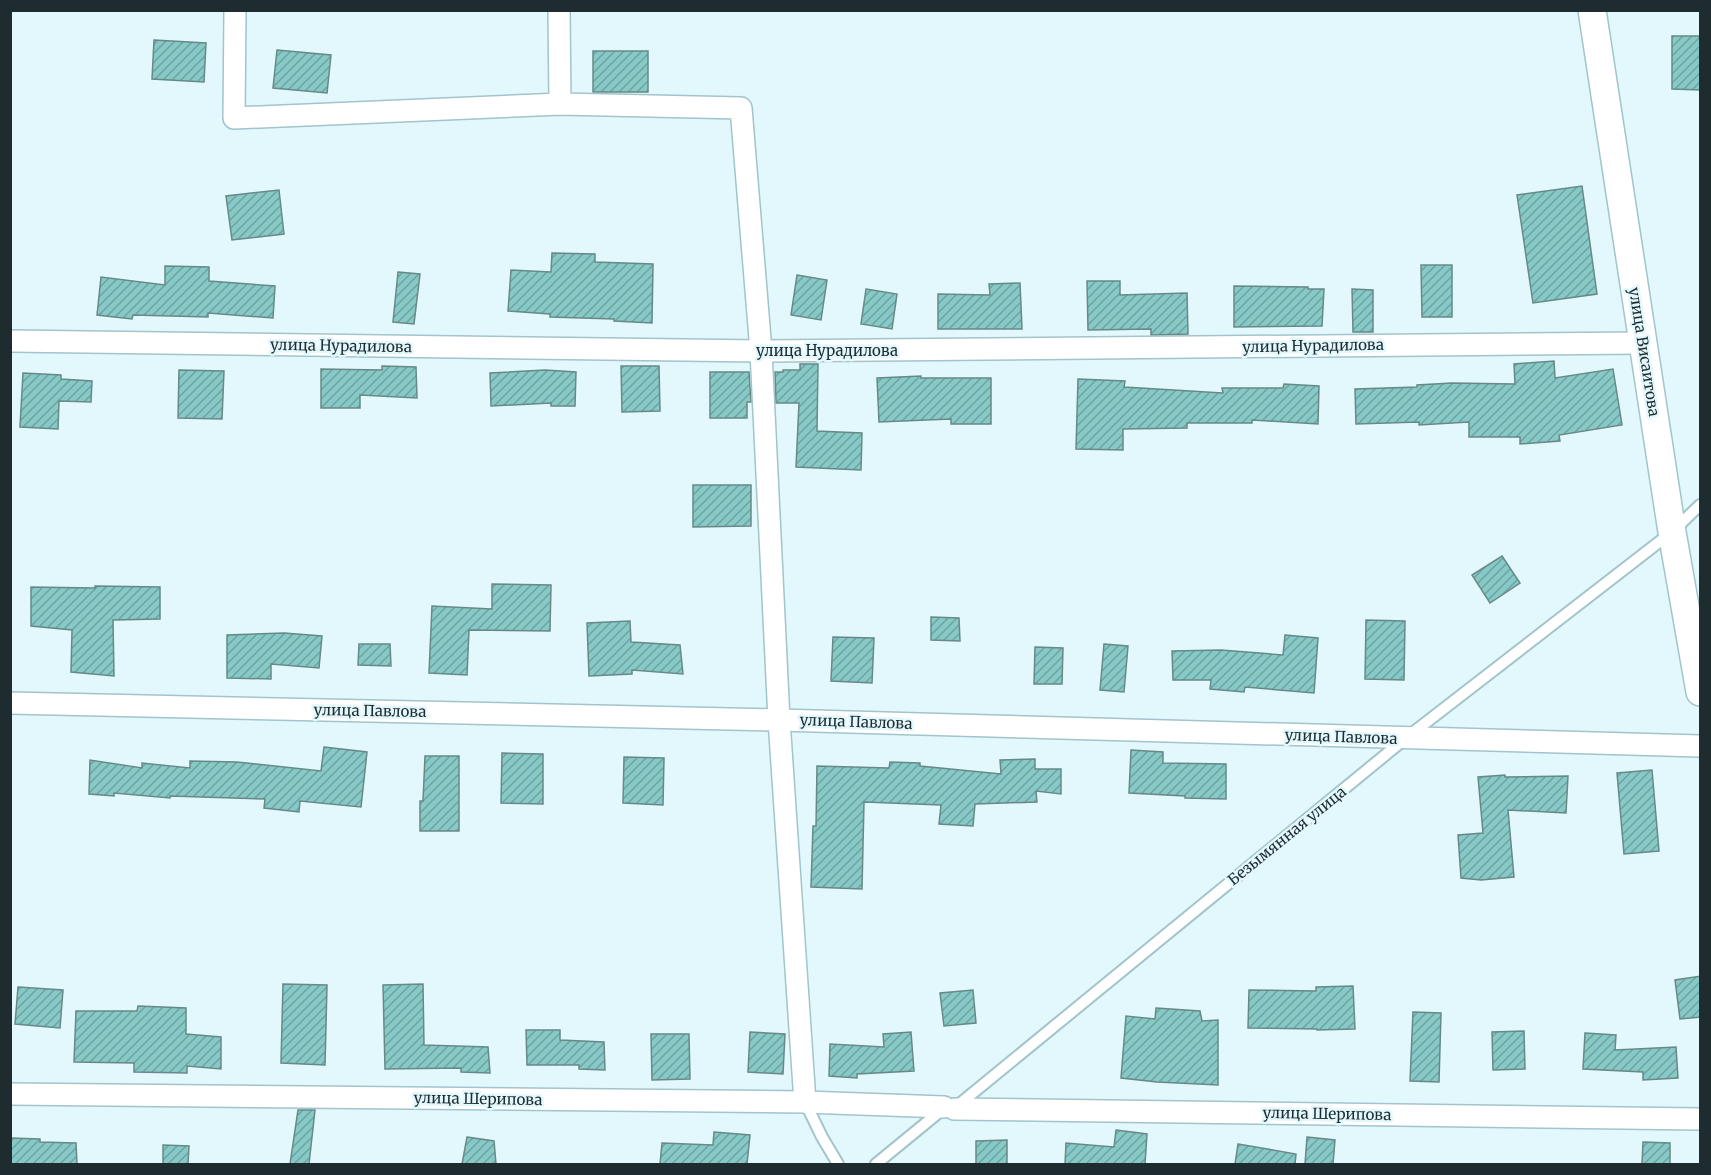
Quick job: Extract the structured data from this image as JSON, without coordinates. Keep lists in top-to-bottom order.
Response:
{
  "streets": {
    "street": [
      "улица Нурадилова",
      "улица Висаитова",
      "улица Павлова",
      "улица Шерипова"
    ],
    "lane": ["Безымянная улица"]
  },
  "crossings": [
    ["улица Нурадилова", "улица Висаитова"],
    ["улица Висаитова", "Безымянная улица"],
    ["улица Павлова", "Безымянная улица"],
    ["Безымянная улица", "улица Шерипова"]
  ]
}
